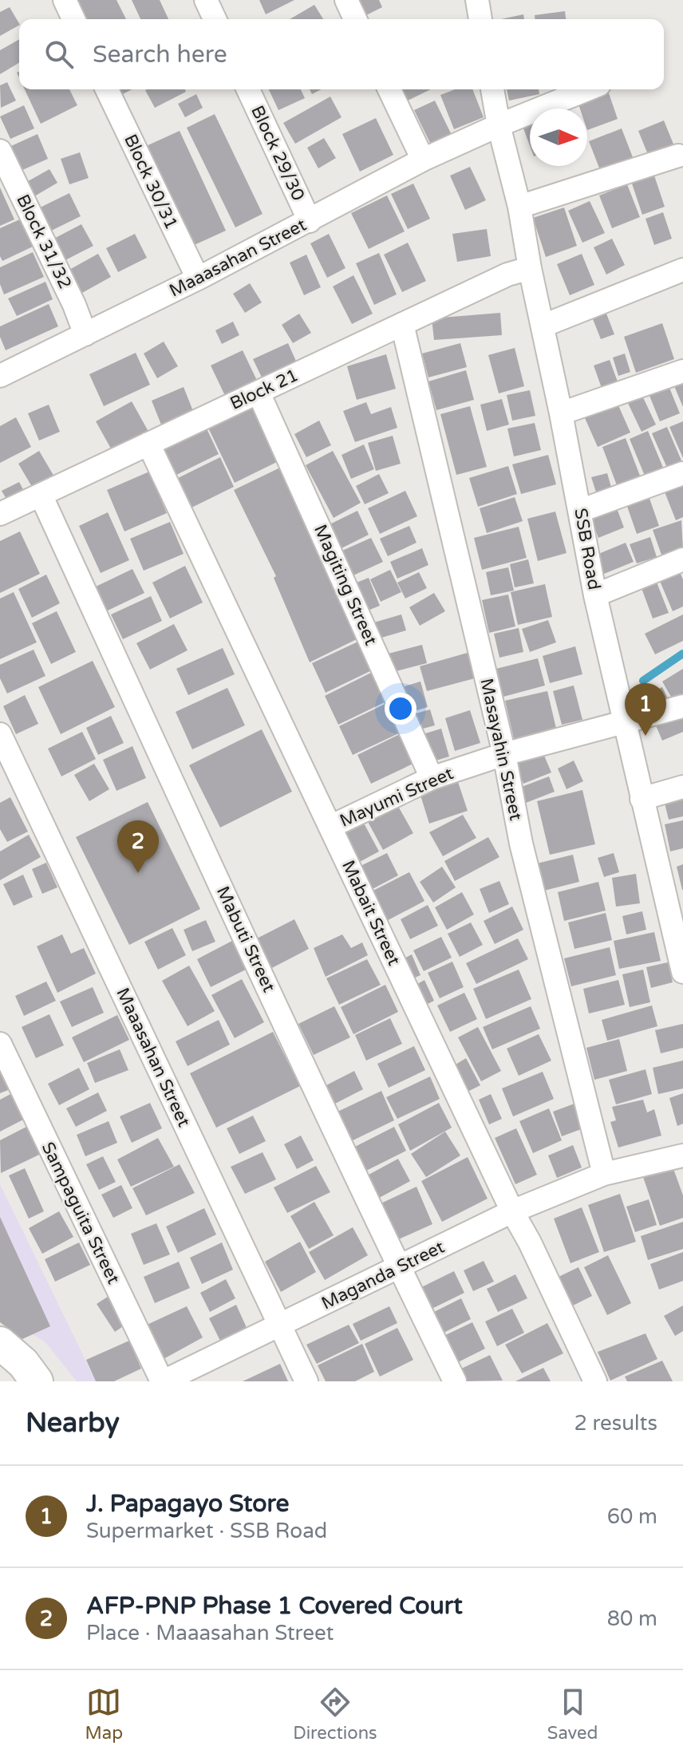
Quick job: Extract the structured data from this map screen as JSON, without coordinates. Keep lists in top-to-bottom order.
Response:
{
  "streets": {
    "street": [
      "Block 29/30",
      "Block 30/31",
      "Block 31/32",
      "Maaasahan Street",
      "Block 21",
      "SSB Road",
      "Magiting Street",
      "Masayahin Street",
      "Mayumi Street",
      "Mabait Street",
      "Mabuti Street",
      "Sampaguita Street",
      "Maganda Street"
    ]
  },
  "crossings": [
    ["Block 29/30", "Maaasahan Street"],
    ["Block 30/31", "Maaasahan Street"],
    ["Block 31/32", "Maaasahan Street"],
    ["Maaasahan Street", "SSB Road"],
    ["Maaasahan Street", "Maganda Street"],
    ["Block 21", "SSB Road"],
    ["Block 21", "Magiting Street"],
    ["Block 21", "Masayahin Street"],
    ["Block 21", "Mabait Street"],
    ["Block 21", "Mabuti Street"],
    ["SSB Road", "Mayumi Street"],
    ["Magiting Street", "Mayumi Street"],
    ["Masayahin Street", "Mayumi Street"],
    ["Masayahin Street", "Maganda Street"],
    ["Mayumi Street", "Mabait Street"],
    ["Mabait Street", "Maganda Street"],
    ["Mabuti Street", "Maganda Street"],
    ["Sampaguita Street", "Maganda Street"]
  ],
  "north": "right",
  "page": {
    "search": "Search here",
    "pins": ["1", "2"],
    "heading": ["Nearby", "2 results"],
    "list": [
      {
        "mark": "1",
        "name": "J. Papagayo Store",
        "note": "Supermarket · SSB Road",
        "value": "60 m"
      },
      {
        "mark": "2",
        "name": "AFP-PNP Phase 1 Covered Court",
        "note": "Place · Maaasahan Street",
        "value": "80 m"
      }
    ],
    "nav": ["Map", "Directions", "Saved"]
  }
}
